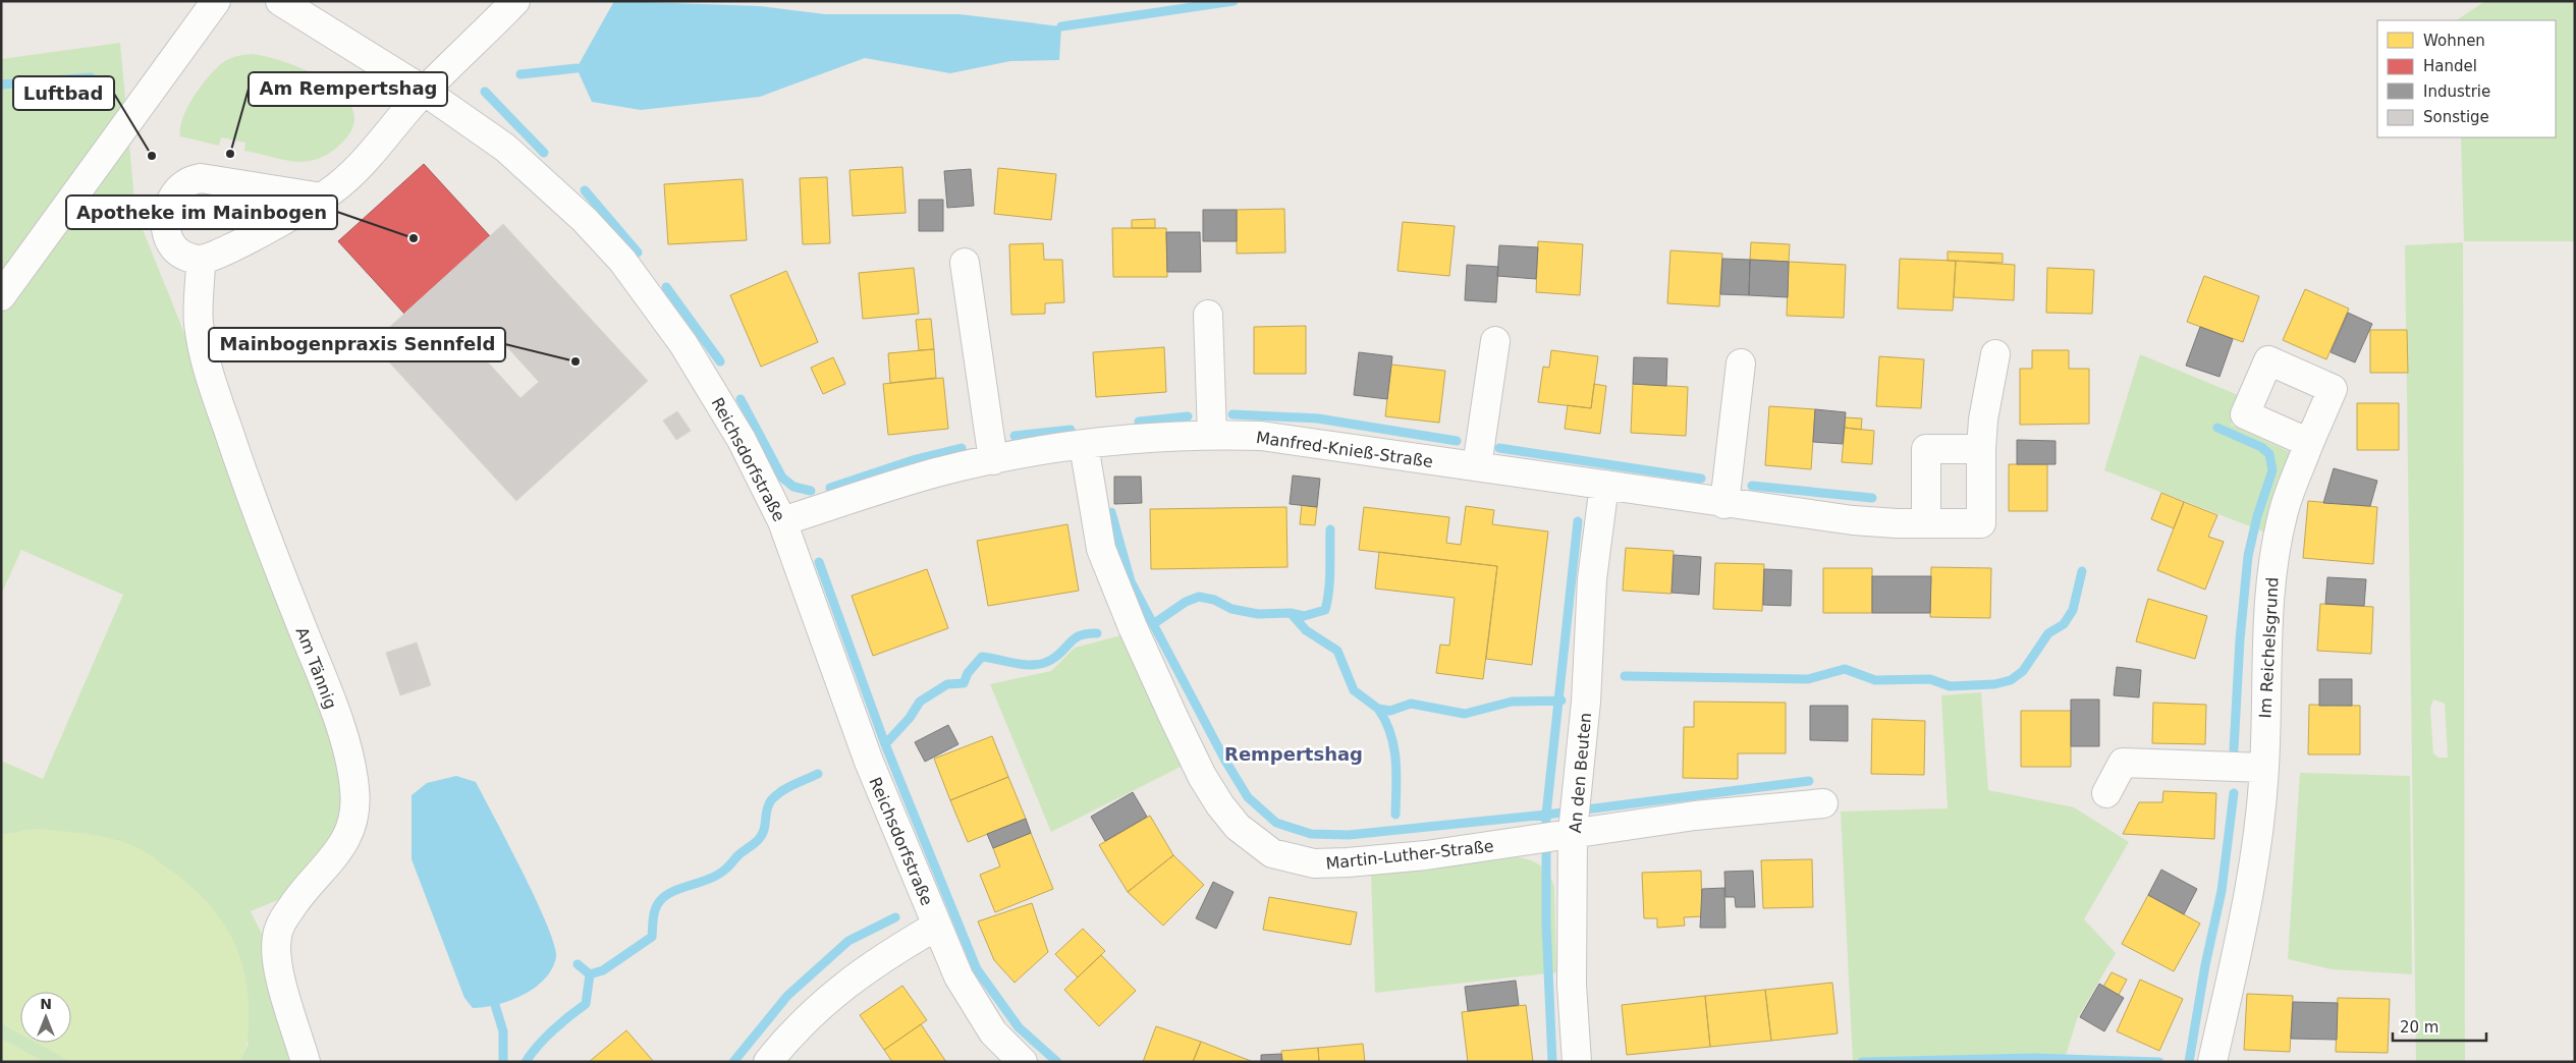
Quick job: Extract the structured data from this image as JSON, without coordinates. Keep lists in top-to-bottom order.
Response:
{
  "streets": {
    "street": [
      "Manfred-Knieß-Straße",
      "Reichsdorfstraße",
      "Im Reichelsgrund",
      "Am Tännig",
      "An den Beuten",
      "Martin-Luther-Straße"
    ]
  },
  "crossings": [
    ["Manfred-Knieß-Straße", "Reichsdorfstraße"],
    ["Manfred-Knieß-Straße", "An den Beuten"],
    ["Manfred-Knieß-Straße", "Martin-Luther-Straße"],
    ["An den Beuten", "Martin-Luther-Straße"]
  ],
  "districts": ["Rempertshag"],
  "places": [
    "Am Rempertshag",
    "Luftbad",
    "Apotheke im Mainbogen",
    "Mainbogenpraxis Sennfeld"
  ],
  "legend": [
    "Wohnen",
    "Handel",
    "Industrie",
    "Sonstige"
  ],
  "scale_bar": "20 m",
  "north": "top"
}
